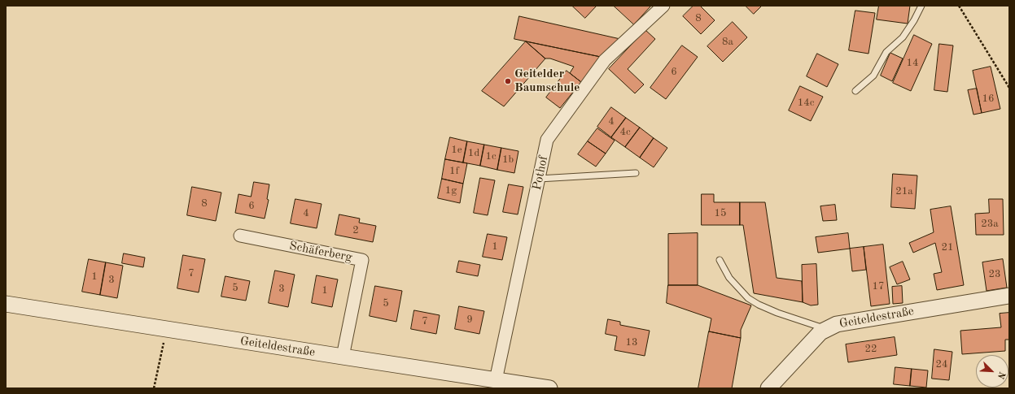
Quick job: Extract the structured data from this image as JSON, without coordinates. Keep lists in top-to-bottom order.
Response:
{
  "streets": {
    "street": ["Pothof", "Schäferberg", "Geiteldestraße"]
  },
  "crossings": [
    ["Pothof", "Geiteldestraße"],
    ["Schäferberg", "Geiteldestraße"]
  ],
  "places": ["Geitelder Baumschule"],
  "house_numbers": [
    "8",
    "8a",
    "14",
    "6",
    "16",
    "14c",
    "4",
    "4c",
    "1e",
    "1d",
    "1c",
    "1b",
    "1f",
    "1g",
    "21a",
    "8",
    "6",
    "4",
    "15",
    "23a",
    "2",
    "1",
    "21",
    "7",
    "23",
    "1",
    "3",
    "17",
    "5",
    "3",
    "1",
    "5",
    "9",
    "7",
    "13",
    "22",
    "24"
  ],
  "north": "bottom right"
}
